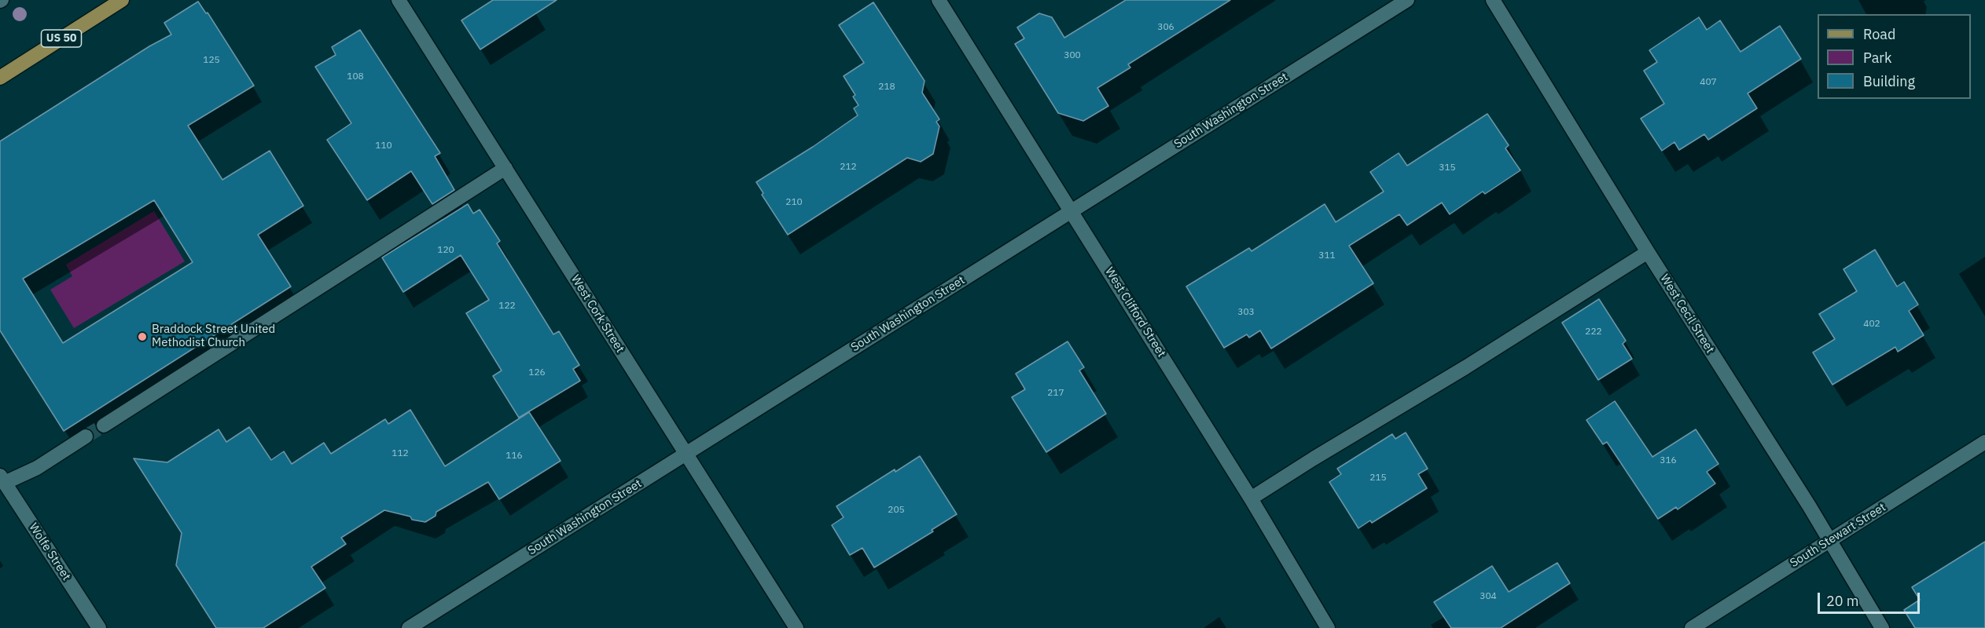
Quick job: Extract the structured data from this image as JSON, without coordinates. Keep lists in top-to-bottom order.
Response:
{
  "streets": {
    "main road": ["US 50"],
    "street": [
      "South Washington Street",
      "West Clifford Street",
      "West Cork Street",
      "West Cecil Street",
      "South Stewart Street",
      "Wolfe Street"
    ]
  },
  "crossings": [
    ["South Washington Street", "West Clifford Street"],
    ["South Washington Street", "West Cork Street"],
    ["West Cecil Street", "South Stewart Street"]
  ],
  "places": ["Braddock Street United Methodist Church"],
  "house_numbers": [
    "306",
    "300",
    "125",
    "108",
    "407",
    "218",
    "110",
    "212",
    "315",
    "210",
    "120",
    "311",
    "122",
    "303",
    "402",
    "222",
    "126",
    "217",
    "112",
    "116",
    "316",
    "215",
    "205",
    "304"
  ],
  "legend": ["Road", "Park", "Building"],
  "scale_bar": "20 m"
}
